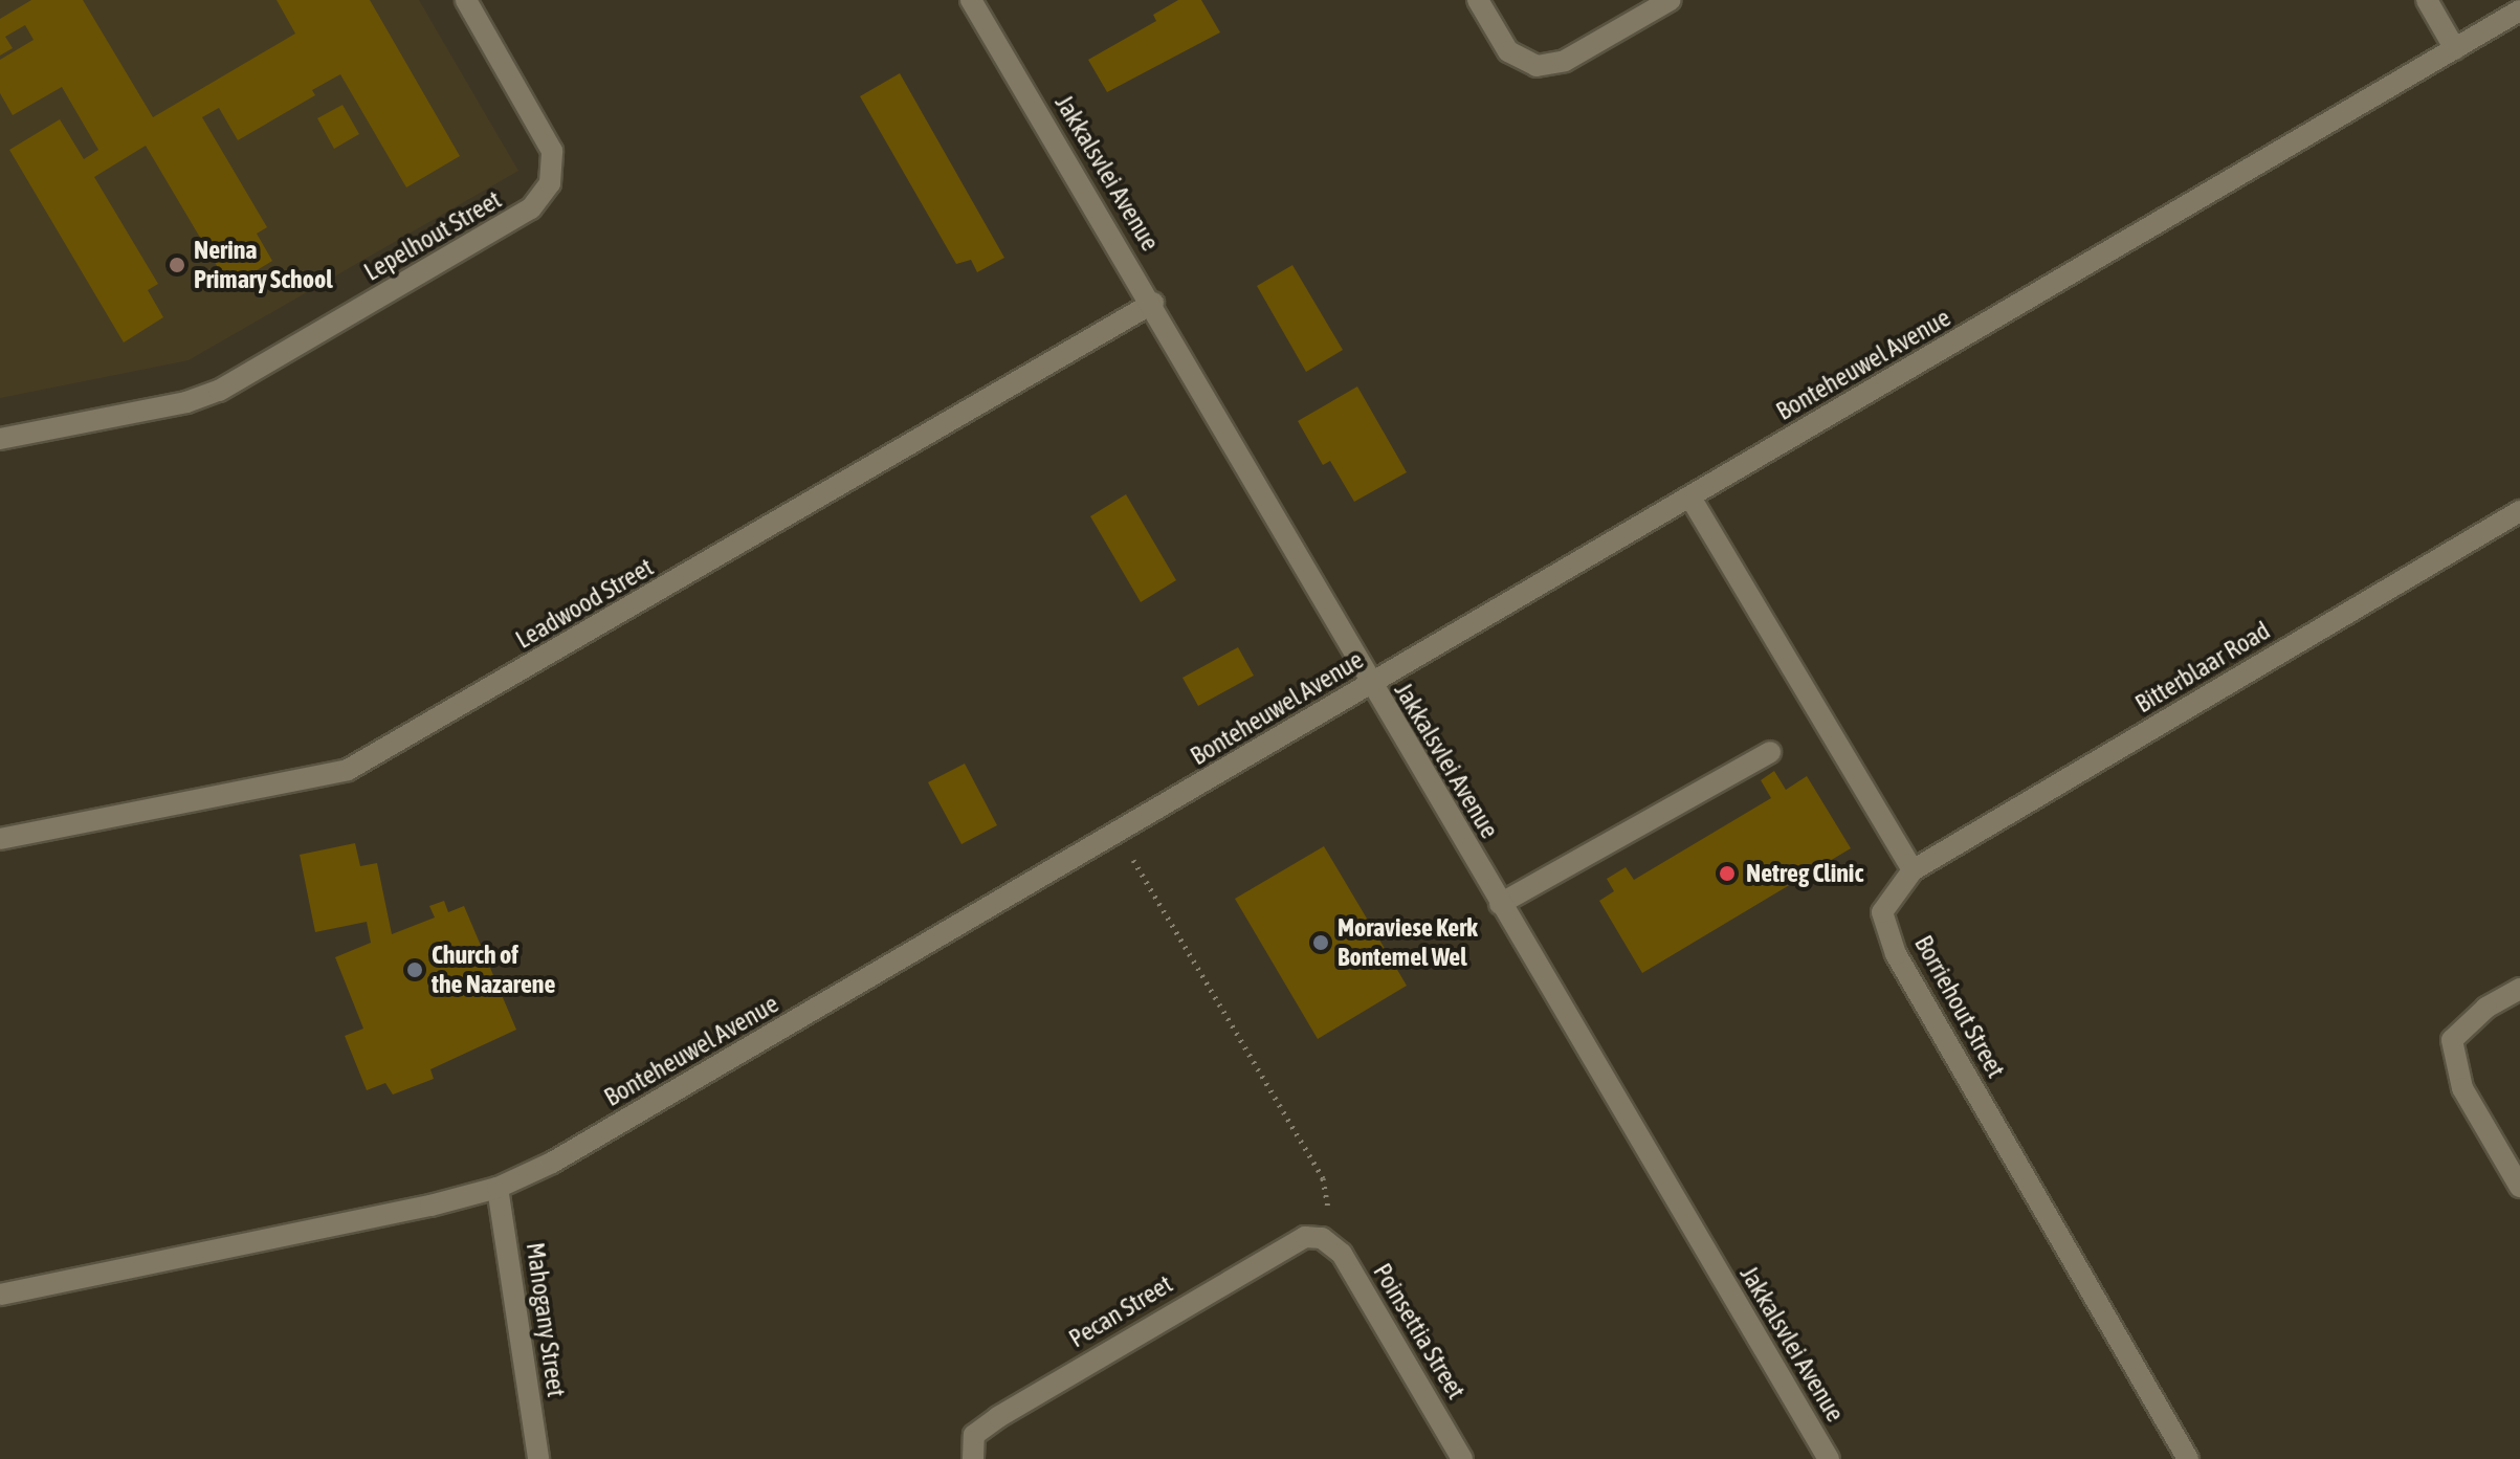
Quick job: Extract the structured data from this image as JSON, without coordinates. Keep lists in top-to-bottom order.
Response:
{
  "streets": {
    "street": [
      "Jakkalsvlei Avenue",
      "Lepelhout Street",
      "Bonteheuwel Avenue",
      "Leadwood Street",
      "Bitterblaar Road",
      "Borriehout Street",
      "Pecan Street",
      "Mahogany Street",
      "Poinsettia Street"
    ]
  },
  "crossings": [
    ["Jakkalsvlei Avenue", "Bonteheuwel Avenue"],
    ["Jakkalsvlei Avenue", "Leadwood Street"],
    ["Bonteheuwel Avenue", "Mahogany Street"],
    ["Bitterblaar Road", "Borriehout Street"],
    ["Pecan Street", "Poinsettia Street"]
  ],
  "places": [
    "Nerina Primary School",
    "Netreg Clinic",
    "Moraviese Kerk Bontemel Wel",
    "Church of the Nazarene"
  ]
}
